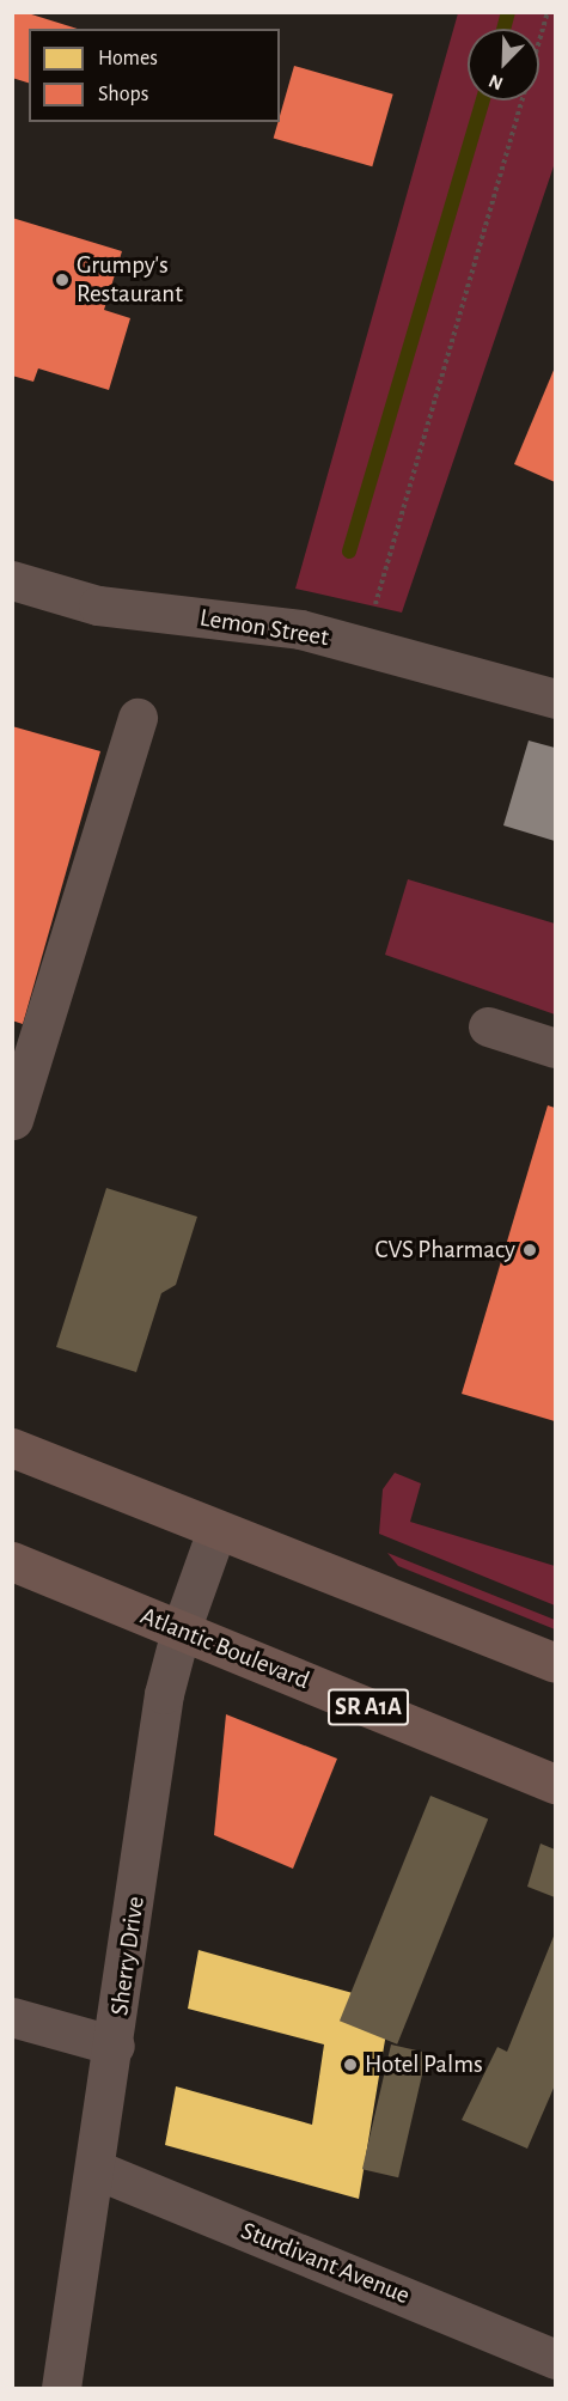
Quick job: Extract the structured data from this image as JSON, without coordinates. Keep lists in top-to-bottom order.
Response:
{
  "streets": {
    "highway": ["Atlantic Boulevard", "SR A1A"],
    "street": ["Lemon Street", "Sherry Drive", "Sturdivant Avenue"]
  },
  "crossings": [
    ["Atlantic Boulevard", "Sherry Drive"],
    ["Sherry Drive", "Sturdivant Avenue"]
  ],
  "places": ["Grumpy's Restaurant", "CVS Pharmacy", "Hotel Palms"],
  "legend": ["Homes", "Shops"],
  "north": "bottom left"
}
